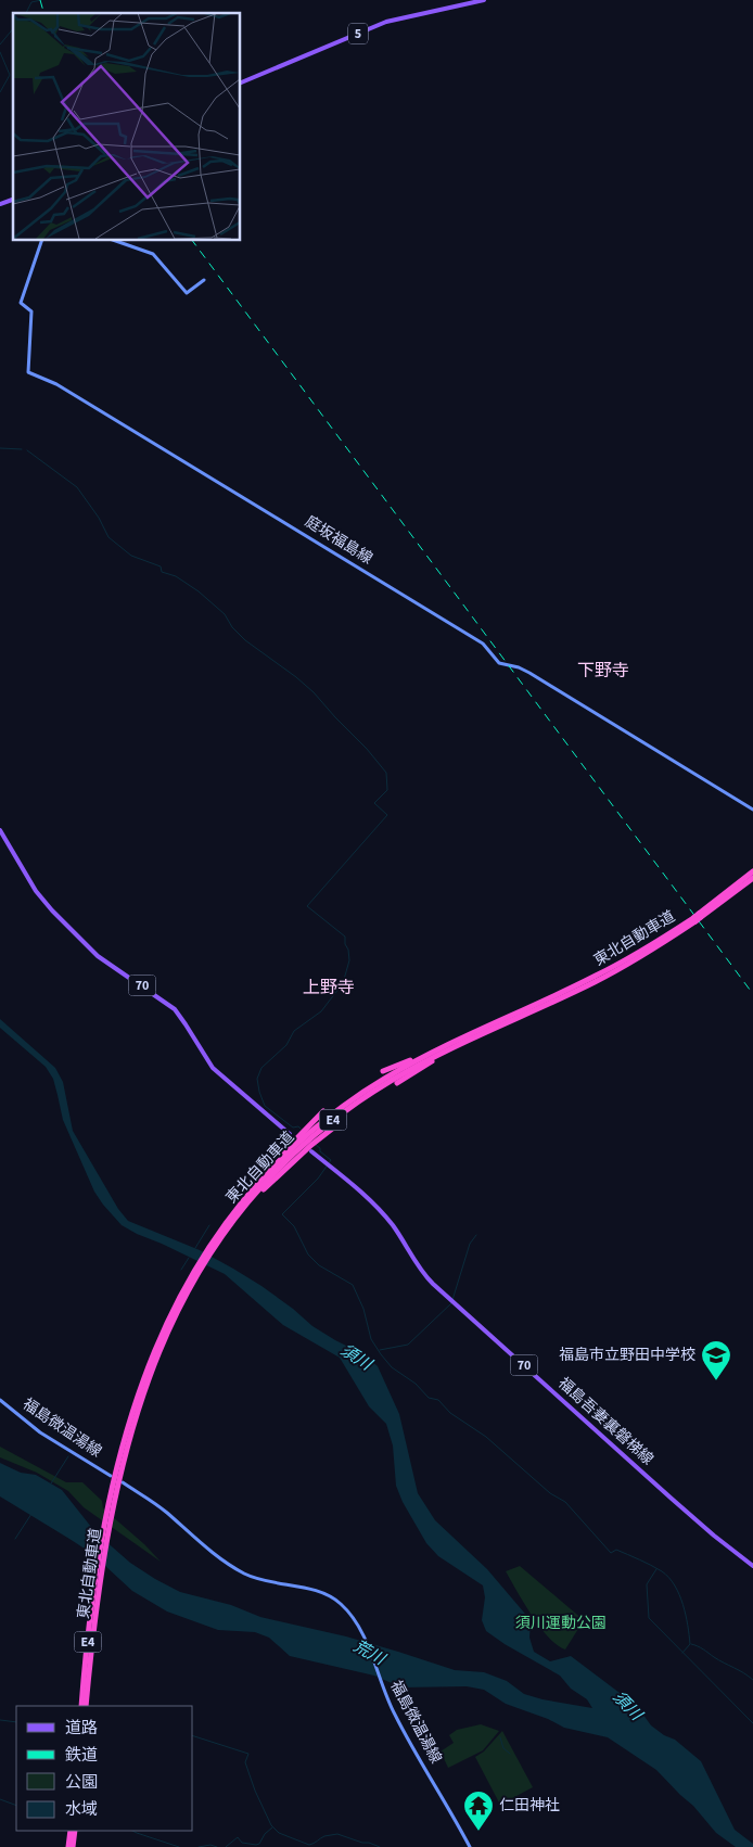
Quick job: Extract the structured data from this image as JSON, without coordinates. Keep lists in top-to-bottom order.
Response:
{
  "streets": {
    "highway": ["東北自動車道", "E4"],
    "main road": [
      "5",
      "庭坂福島線",
      "70",
      "福島吾妻裏磐梯線",
      "福島微温湯線"
    ]
  },
  "districts": ["下野寺", "上野寺"],
  "water": ["須川", "荒川"],
  "parks": ["須川運動公園"],
  "places": {
    "school or university": ["福島市立野田中学校"],
    "temple": ["仁田神社"]
  },
  "legend": [
    "道路",
    "鉄道",
    "公園",
    "水域"
  ]
}
